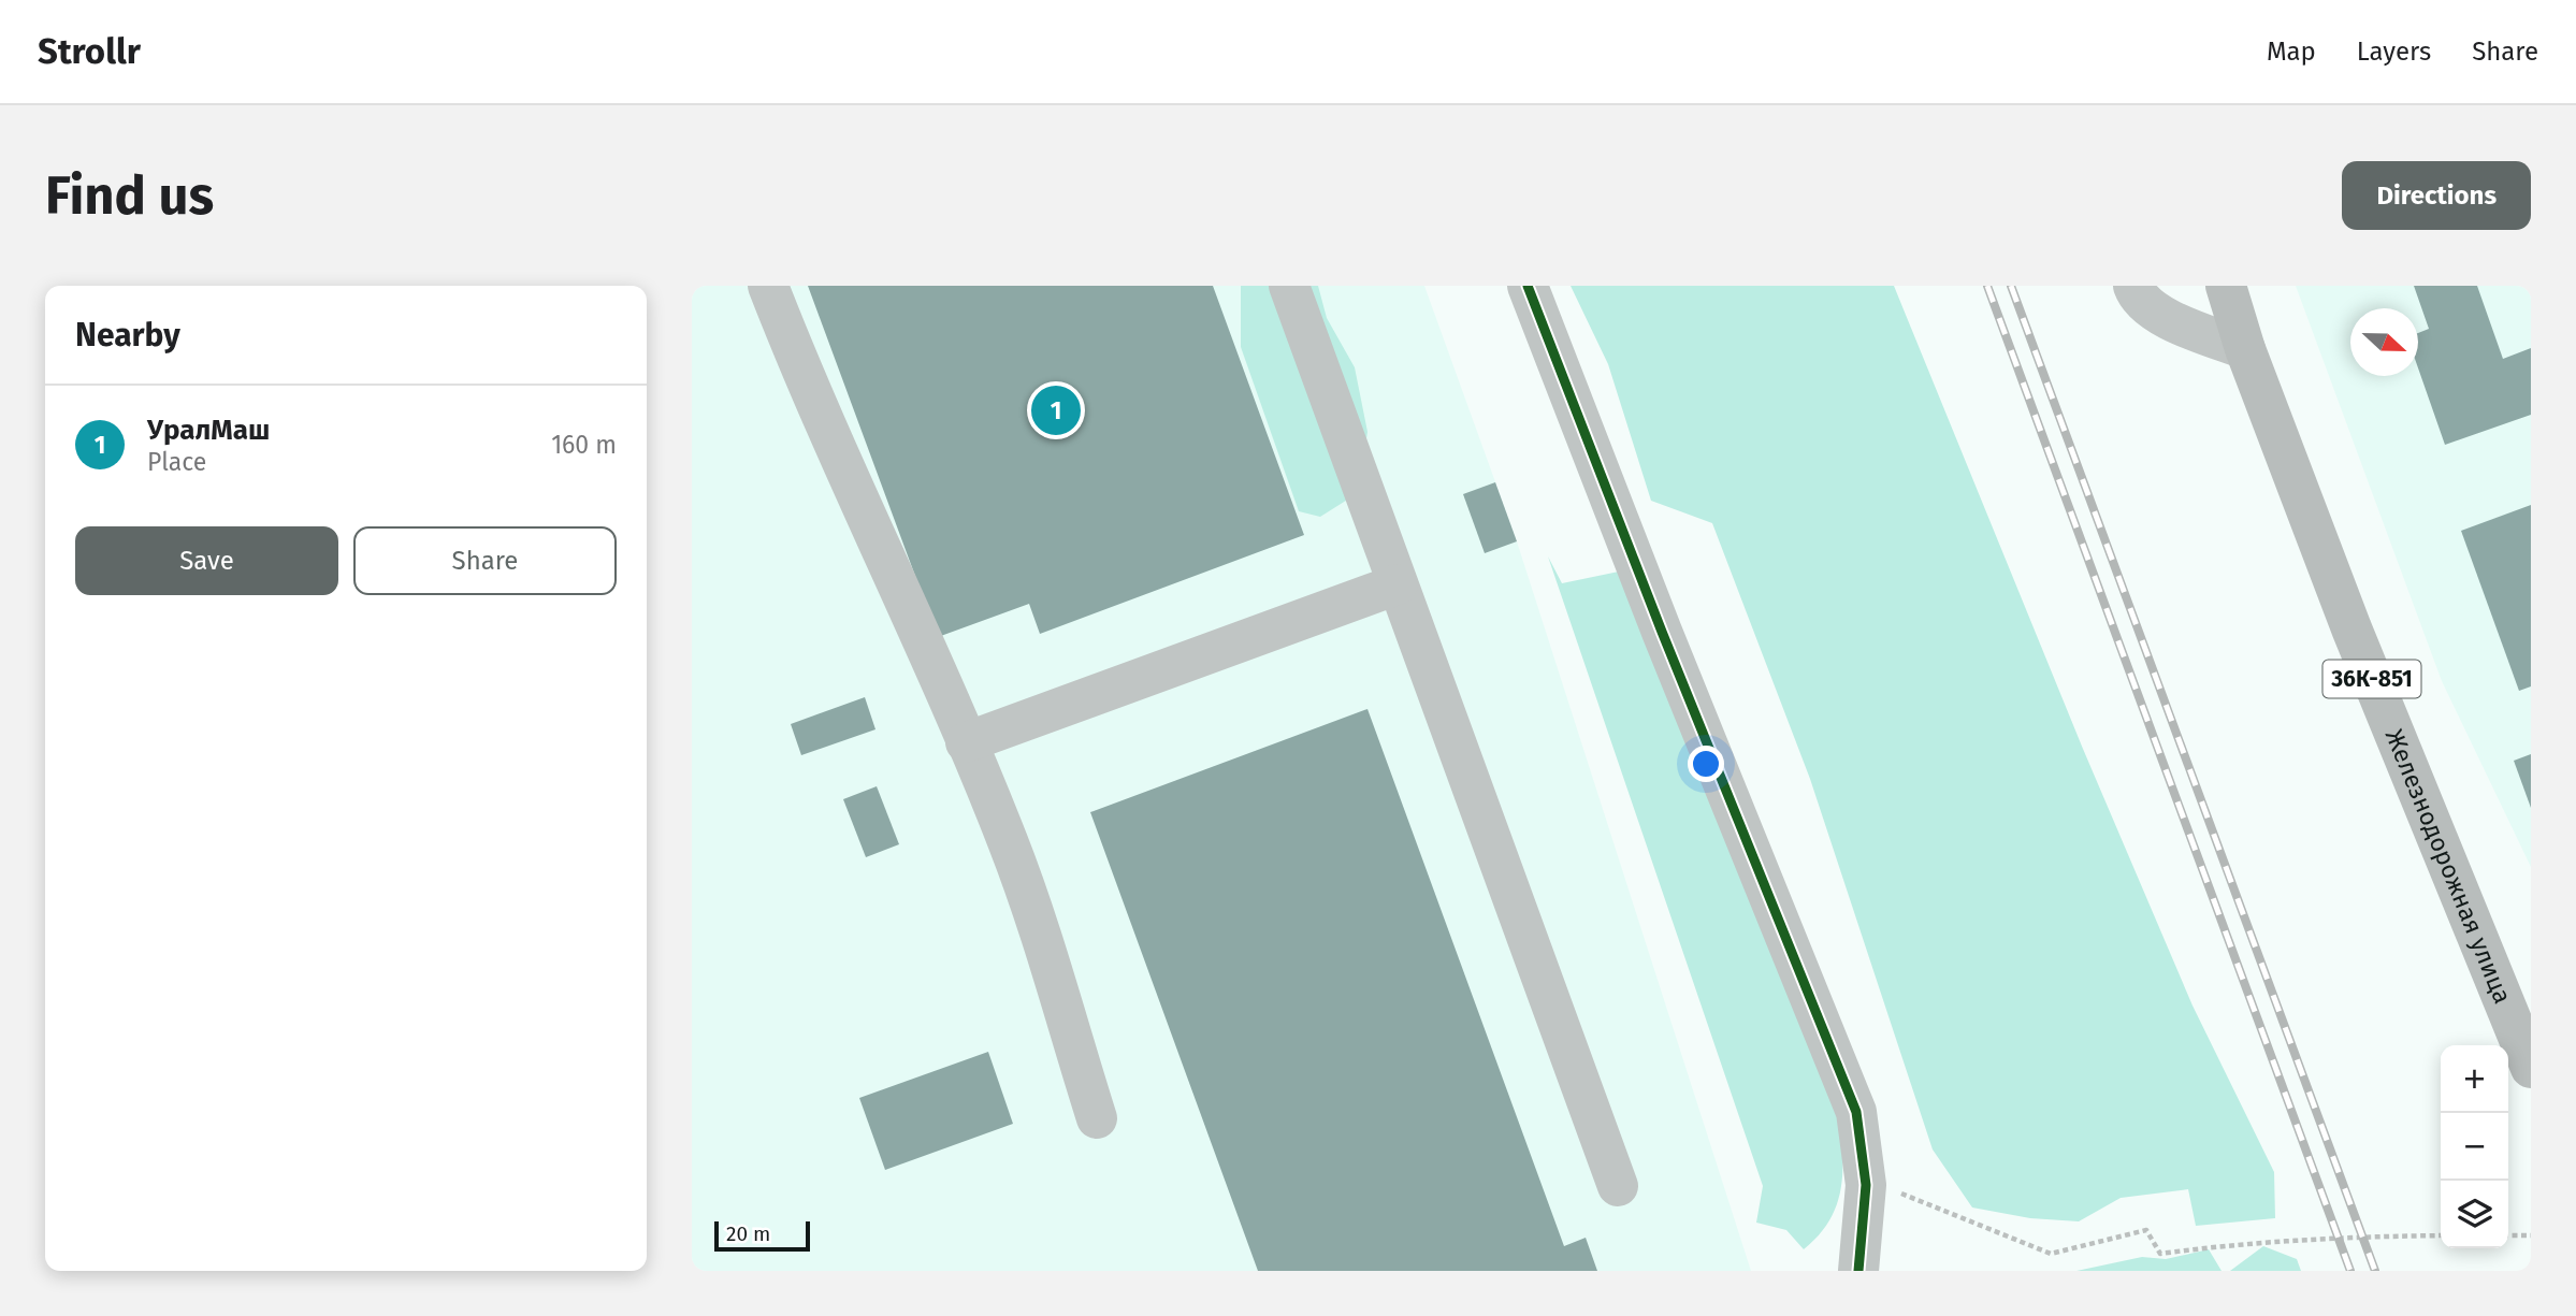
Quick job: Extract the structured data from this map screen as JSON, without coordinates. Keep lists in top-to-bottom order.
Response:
{
  "streets": {
    "main road": ["36К-851", "Железнодорожная улица"]
  },
  "scale_bar": "20 m",
  "north": "right",
  "page": {
    "header": "Strollr",
    "nav": ["Map", "Layers", "Share"],
    "buttons": [
      "Directions",
      ["Save", "Share"]
    ],
    "title": "Find us",
    "heading": "Nearby",
    "pins": "1",
    "list": [
      {
        "mark": "1",
        "name": "УралМаш",
        "note": "Place",
        "value": "160 m"
      }
    ],
    "map_buttons": ["+", "−"],
    "scale": "20 m"
  }
}
